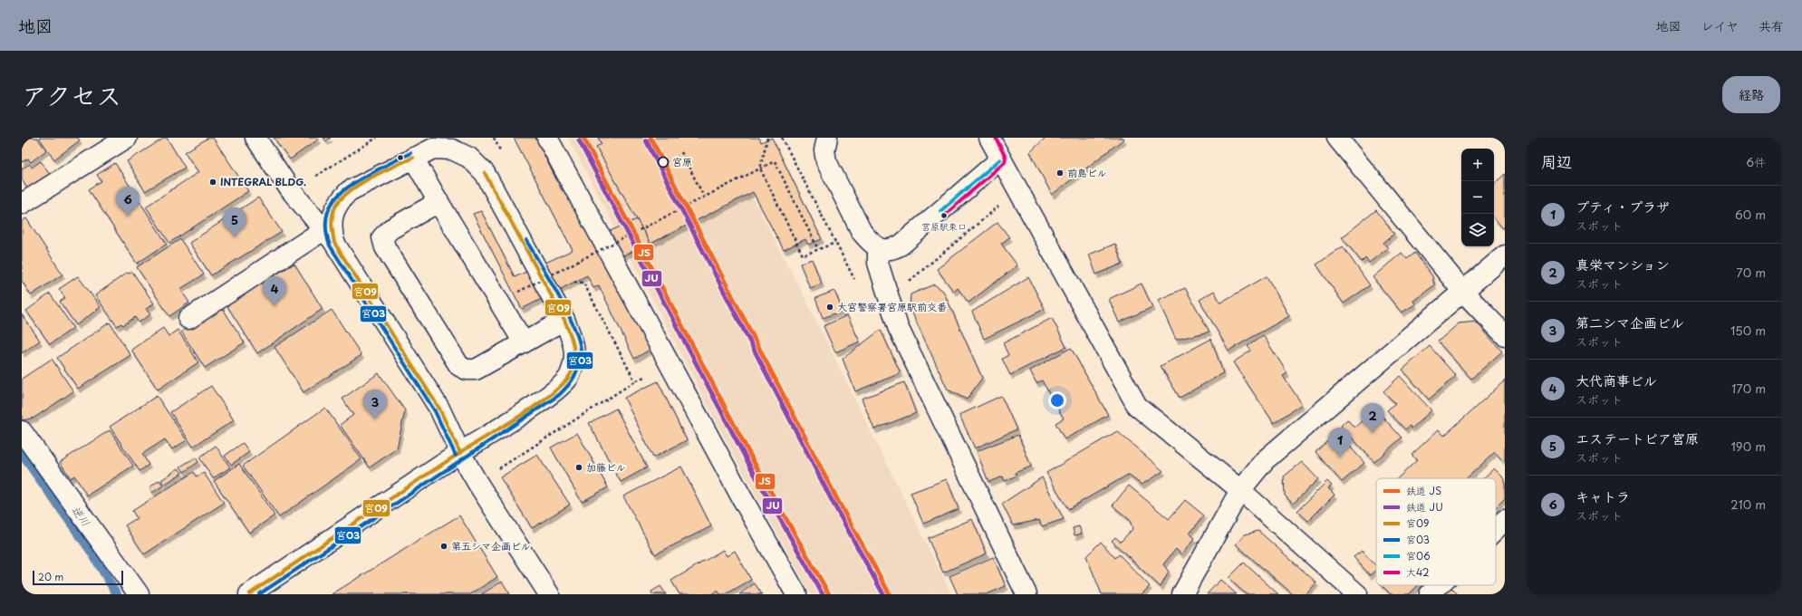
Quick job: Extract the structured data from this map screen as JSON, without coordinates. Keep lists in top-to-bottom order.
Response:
{
  "water": ["逆川"],
  "places": [
    "宮原",
    "前島ビル",
    "INTEGRAL BLDG.",
    "宮原駅東口",
    "大宮警察署宮原駅前交番",
    "加藤ビル",
    "第五シマ企画ビル"
  ],
  "lines": [
    "rail line JS",
    "transit line 大42",
    "rail line JU",
    "transit line 宮03",
    "transit line 宮09",
    "transit line 宮06"
  ],
  "legend": [
    "鉄道 JS",
    "鉄道 JU",
    "宮09",
    "宮03",
    "宮06",
    "大42"
  ],
  "scale_bar": "20 m",
  "page": {
    "header": "地図",
    "nav": ["地図", "レイヤ", "共有"],
    "title": "アクセス",
    "buttons": "経路",
    "heading": ["周辺", "6件"],
    "map_buttons": ["+", "−"],
    "list": [
      {
        "mark": "1",
        "name": "プティ・プラザ",
        "note": "スポット",
        "value": "60 m"
      },
      {
        "mark": "2",
        "name": "真栄マンション",
        "note": "スポット",
        "value": "70 m"
      },
      {
        "mark": "3",
        "name": "第二シマ企画ビル",
        "note": "スポット",
        "value": "150 m"
      },
      {
        "mark": "4",
        "name": "大代商事ビル",
        "note": "スポット",
        "value": "170 m"
      },
      {
        "mark": "5",
        "name": "エステートピア宮原",
        "note": "スポット",
        "value": "190 m"
      },
      {
        "mark": "6",
        "name": "キャトラ",
        "note": "スポット",
        "value": "210 m"
      }
    ],
    "pins": [
      "6",
      "5",
      "4",
      "3",
      "2",
      "1"
    ],
    "scale": "20 m"
  }
}
